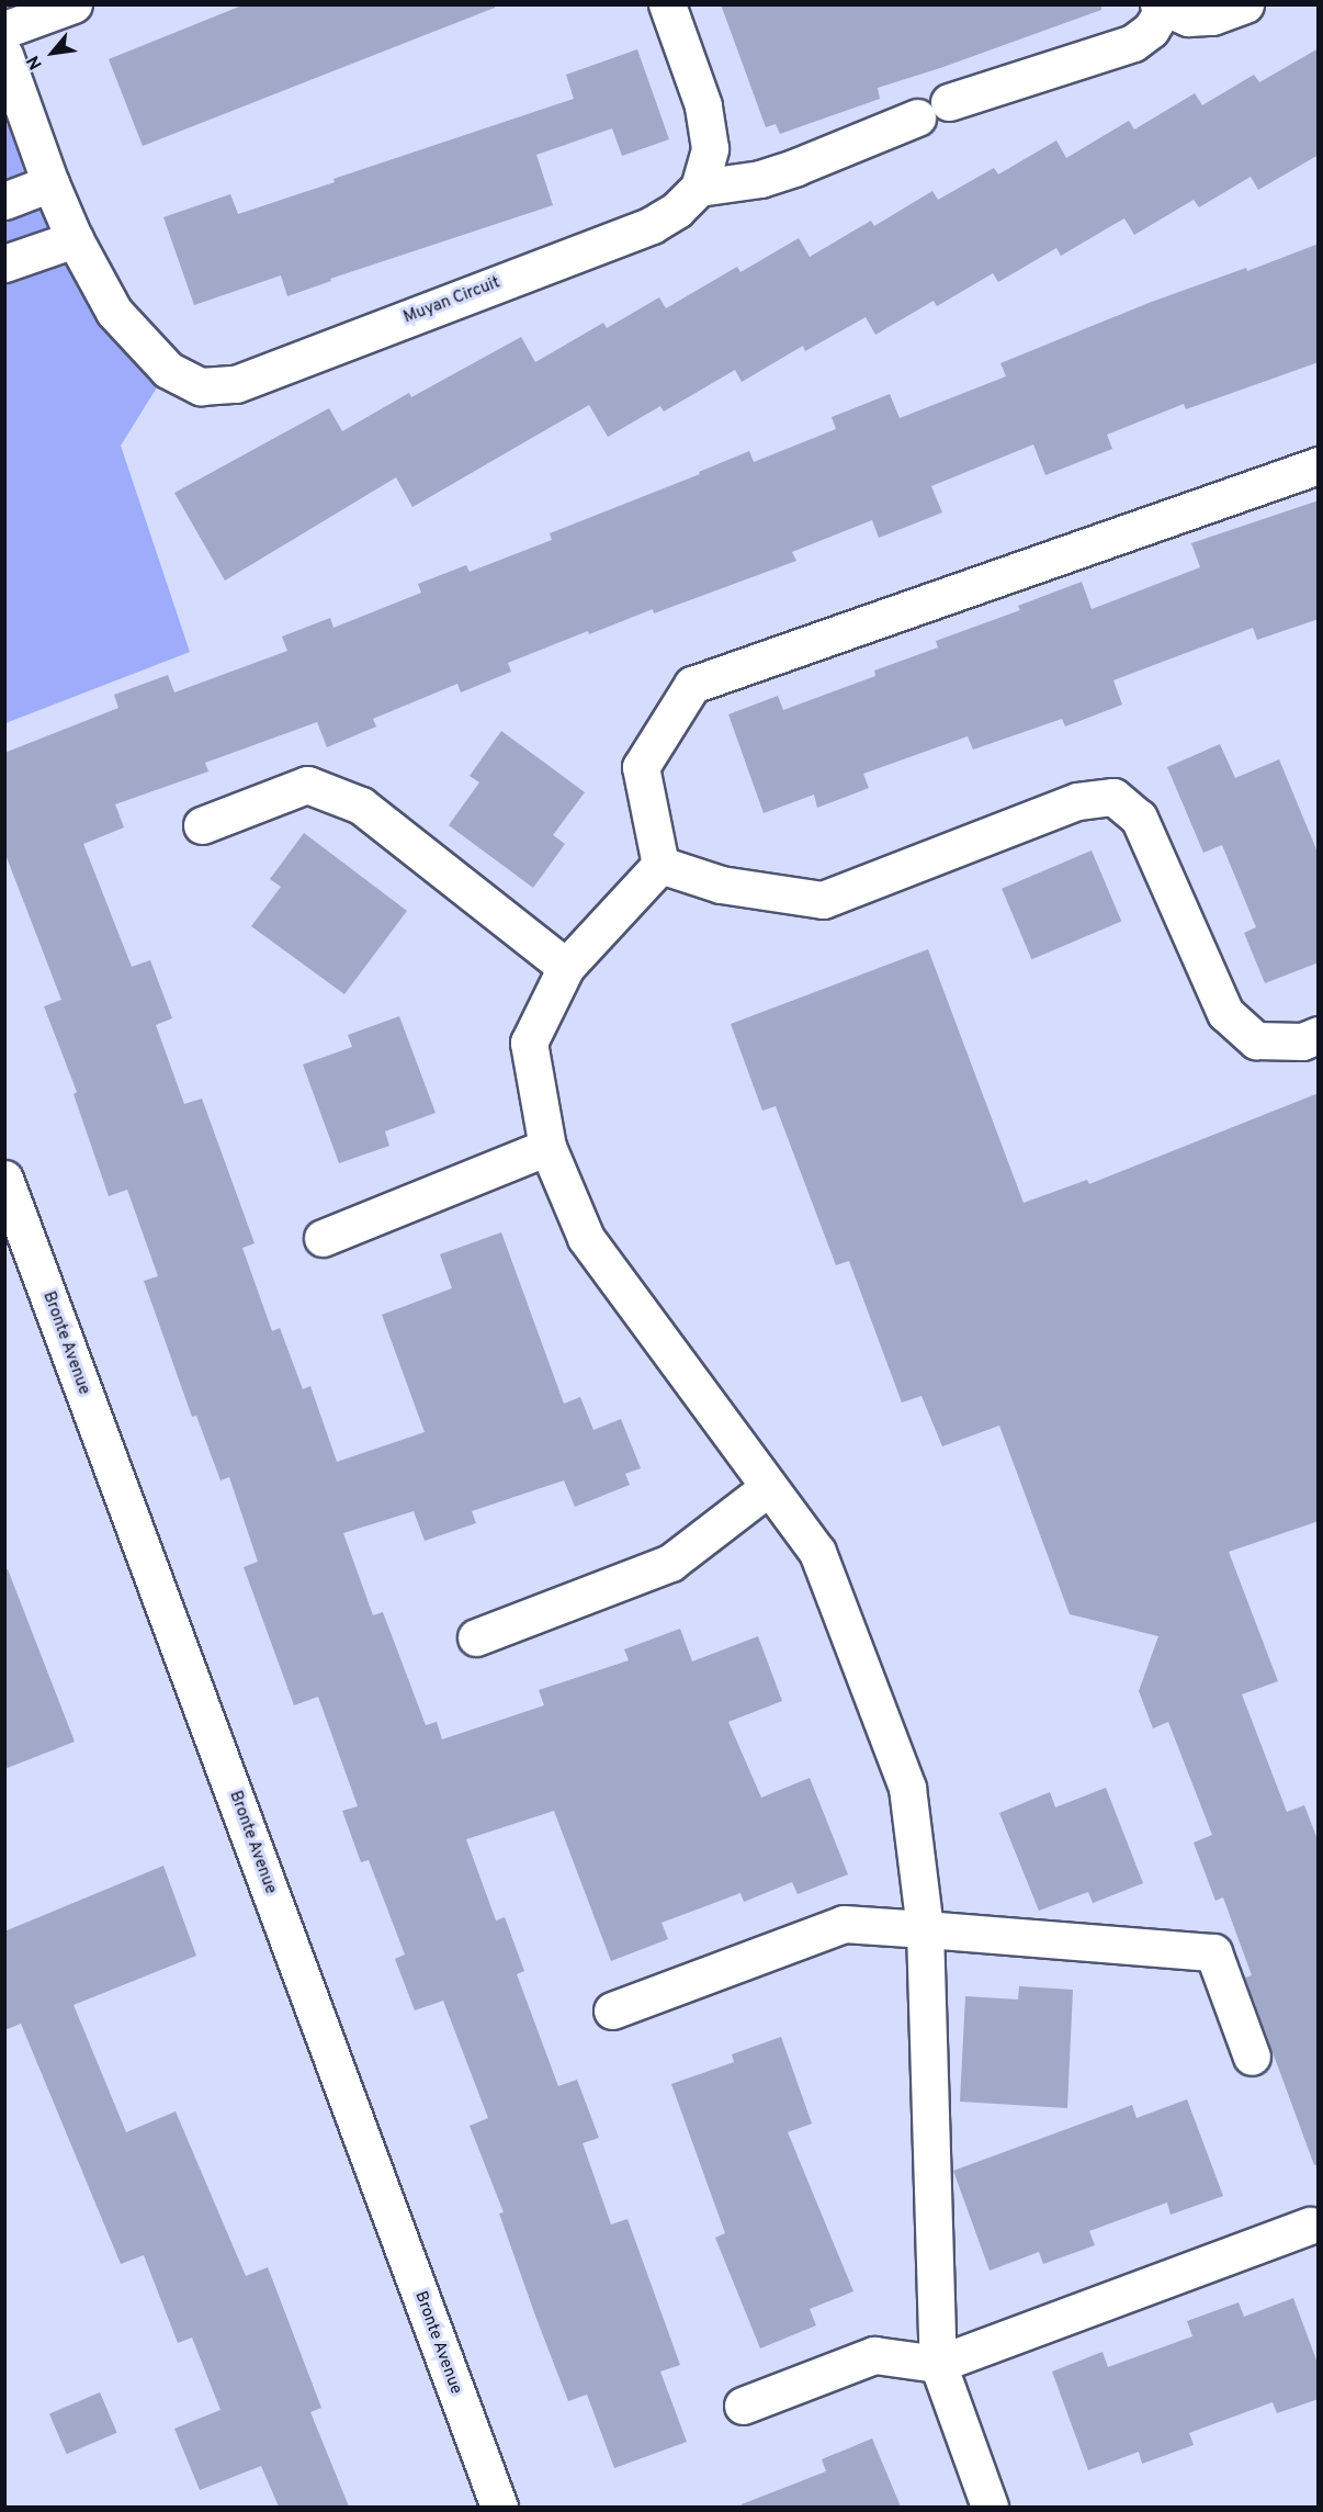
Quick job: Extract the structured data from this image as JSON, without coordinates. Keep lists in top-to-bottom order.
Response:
{
  "streets": {
    "street": ["Muyan Circuit", "Bronte Avenue"]
  },
  "north": "bottom left"
}
